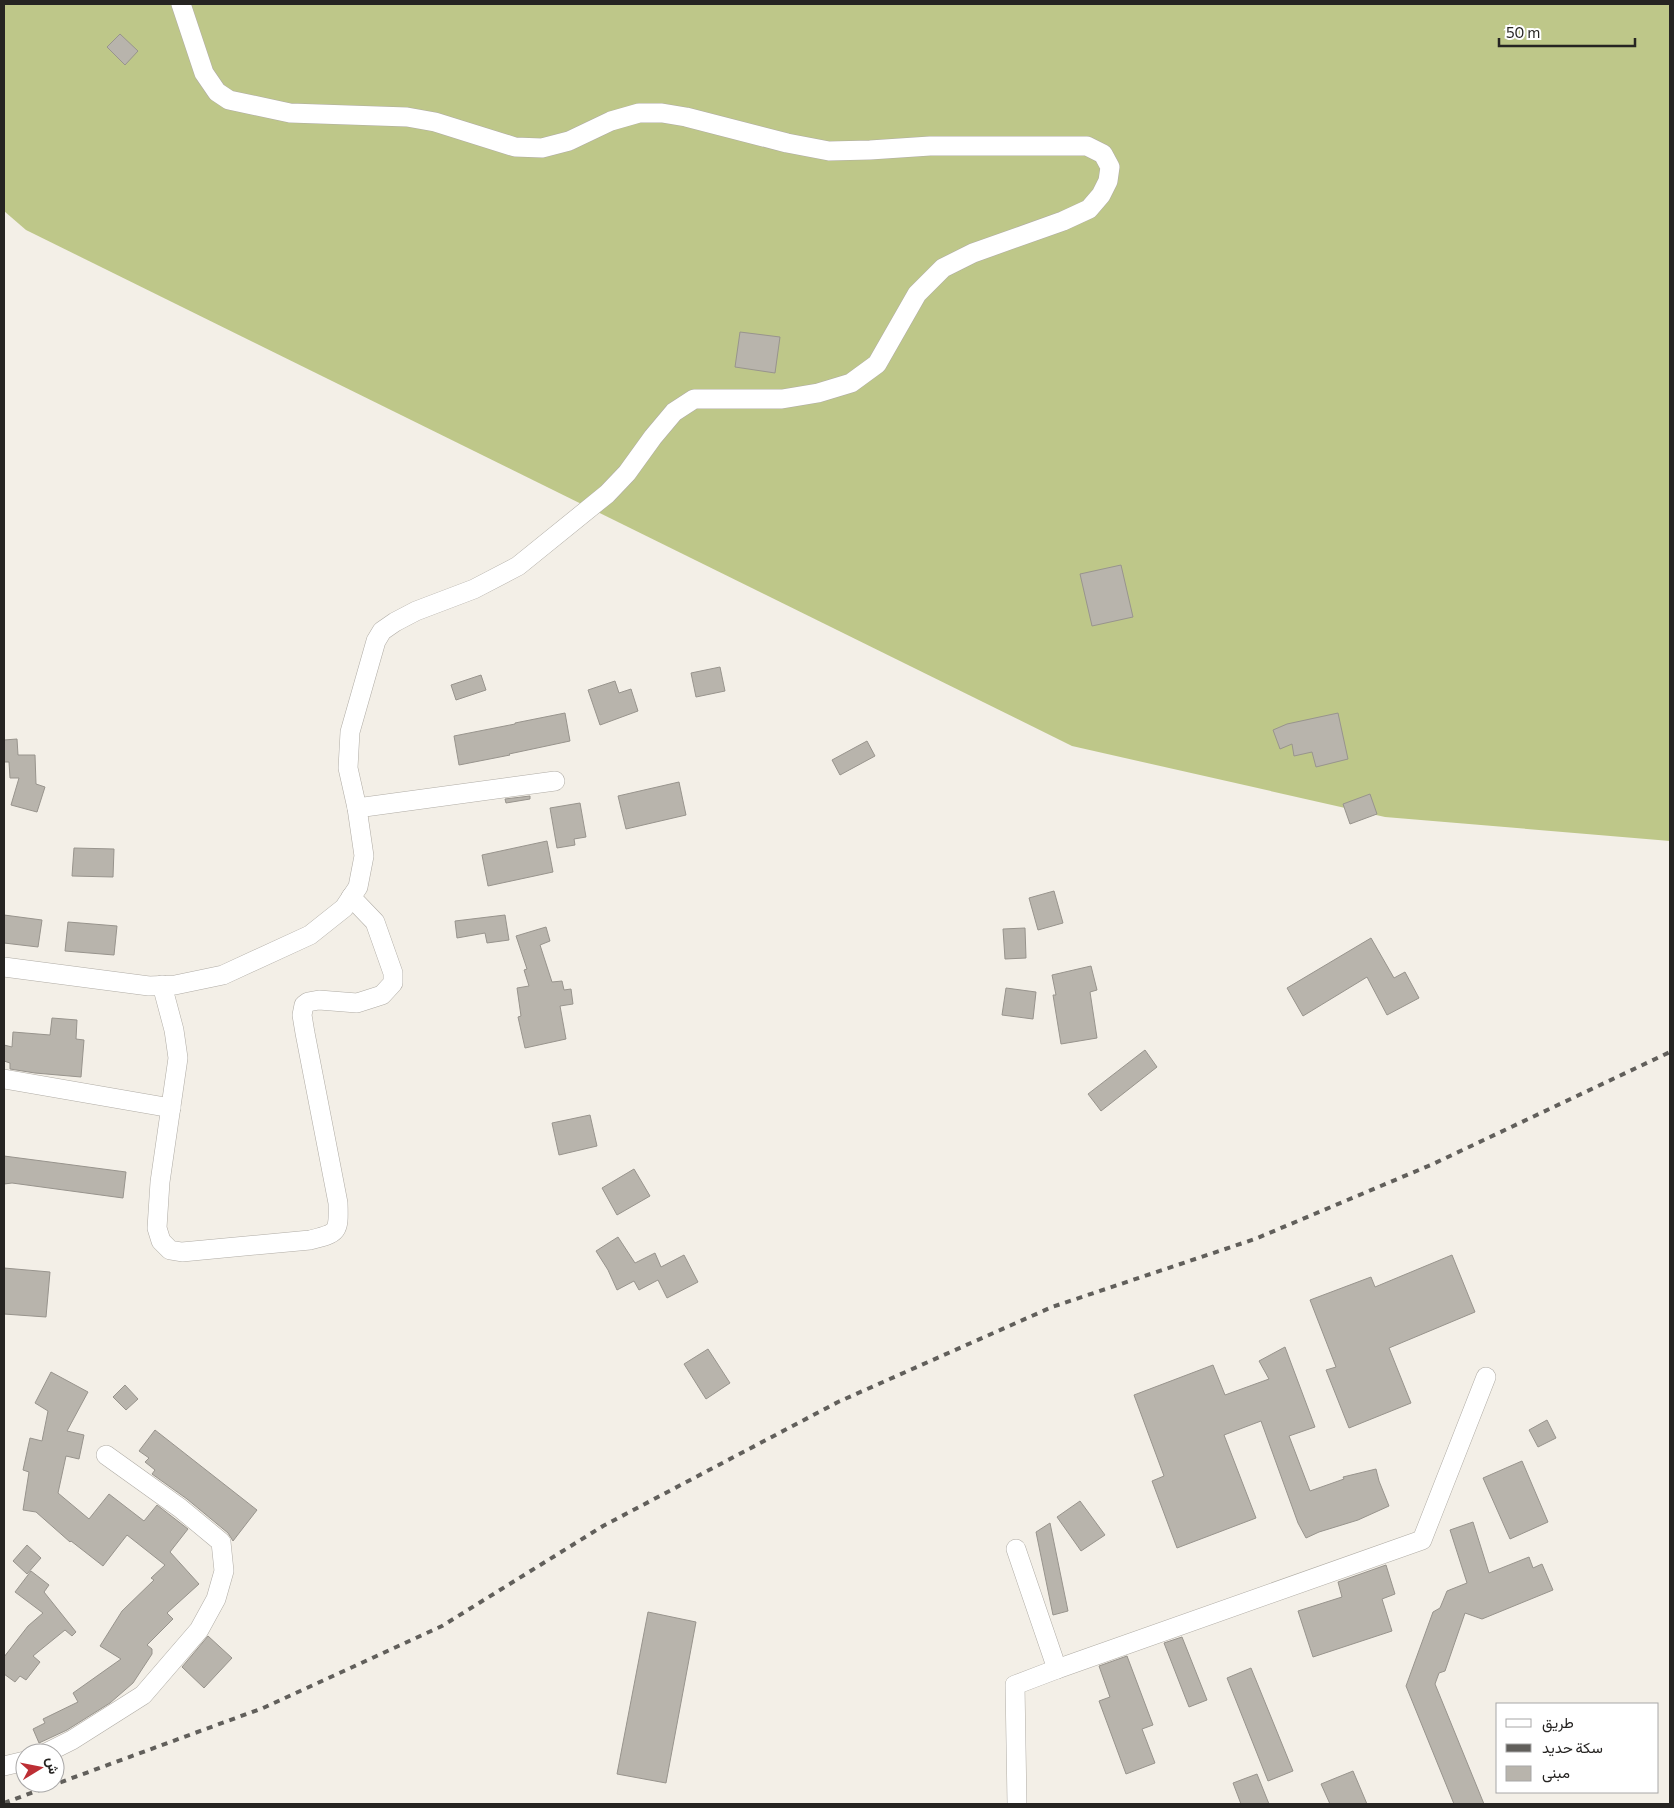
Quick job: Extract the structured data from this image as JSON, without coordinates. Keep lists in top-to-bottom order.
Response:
{
  "legend": ["طريق", "سكة حديد", "مبنى"],
  "scale_bar": "50 m",
  "north": "right"
}
